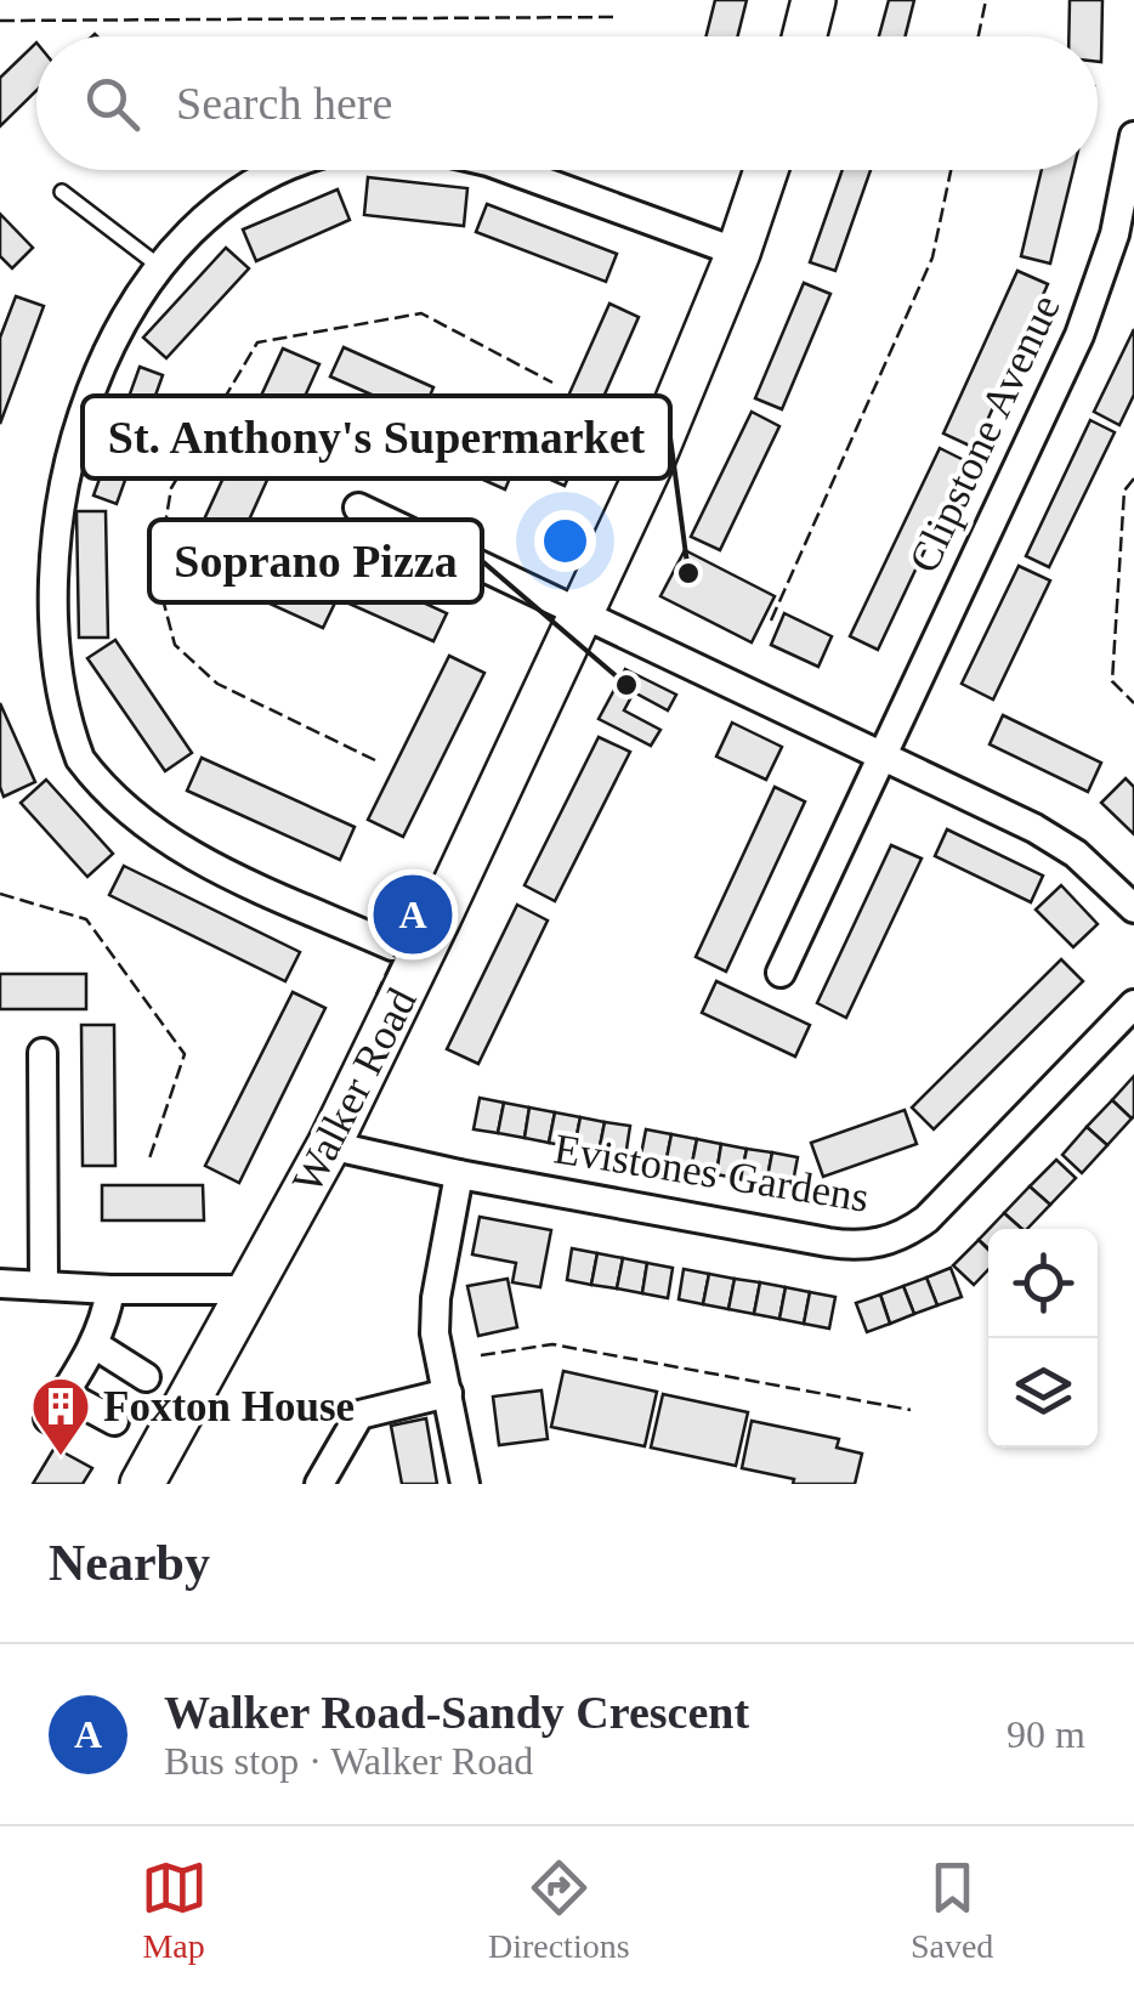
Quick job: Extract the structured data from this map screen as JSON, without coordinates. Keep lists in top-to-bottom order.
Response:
{
  "streets": {
    "main road": ["Walker Road"],
    "street": ["Clipstone Avenue", "Evistones Gardens"]
  },
  "crossings": [
    ["Walker Road", "Evistones Gardens"]
  ],
  "places": {
    "other": ["St. Anthony's Supermarket", "Soprano Pizza"],
    "building": ["Foxton House"]
  },
  "page": {
    "search": "Search here",
    "pins": "A",
    "heading": "Nearby",
    "list": [
      {
        "mark": "A",
        "name": "Walker Road-Sandy Crescent",
        "note": "Bus stop · Walker Road",
        "value": "90 m"
      }
    ],
    "nav": ["Map", "Directions", "Saved"]
  }
}
